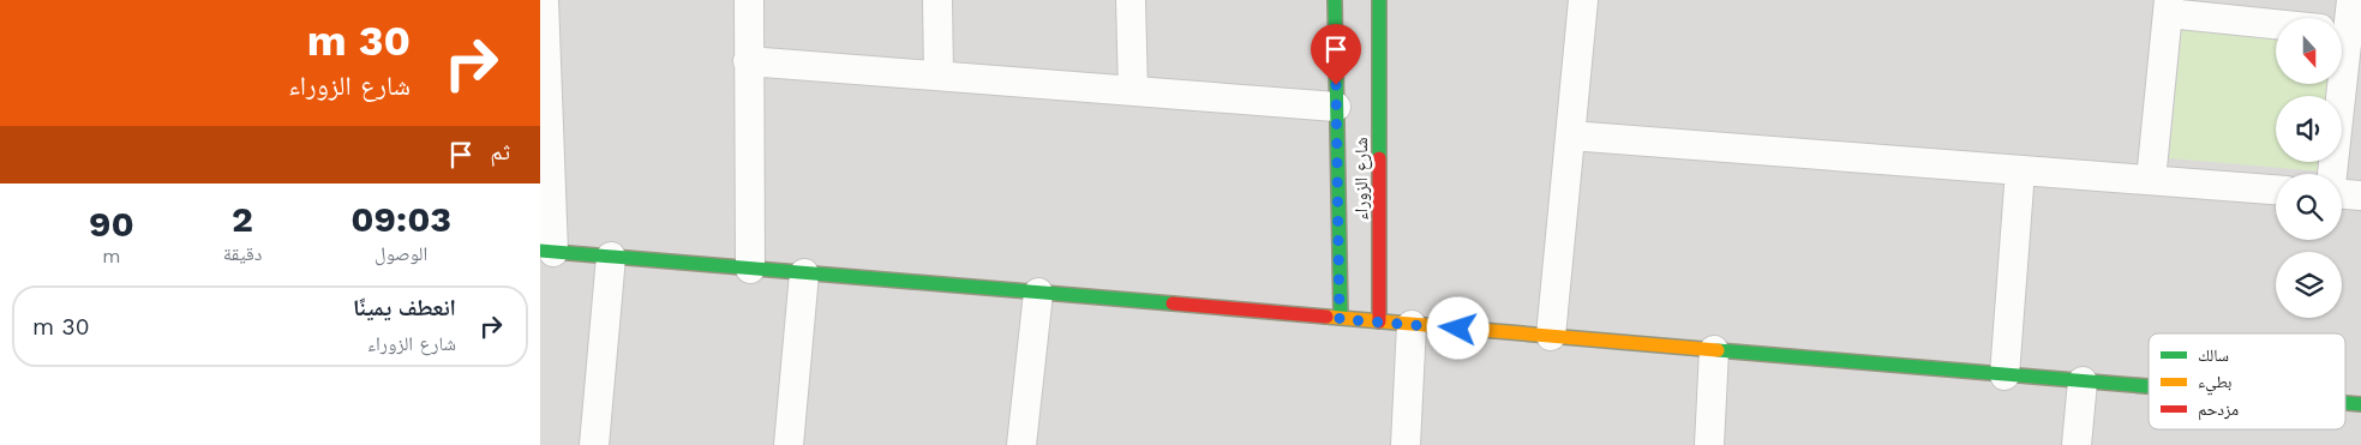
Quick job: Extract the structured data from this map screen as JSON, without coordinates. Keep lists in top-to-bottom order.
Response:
{
  "streets": {
    "street": ["شارع الزوراء"]
  },
  "legend": ["سالك", "بطيء", "مزدحم"],
  "north": "bottom",
  "page": {
    "turn": ["30 m", "شارع الزوراء"],
    "then": "ثم",
    "eta": [
      "09:03",
      "الوصول",
      "2",
      "دقيقة",
      "90",
      "m"
    ],
    "list": [
      {
        "name": "انعطف يمينًا",
        "note": "شارع الزوراء",
        "value": "30 m"
      }
    ]
  }
}
